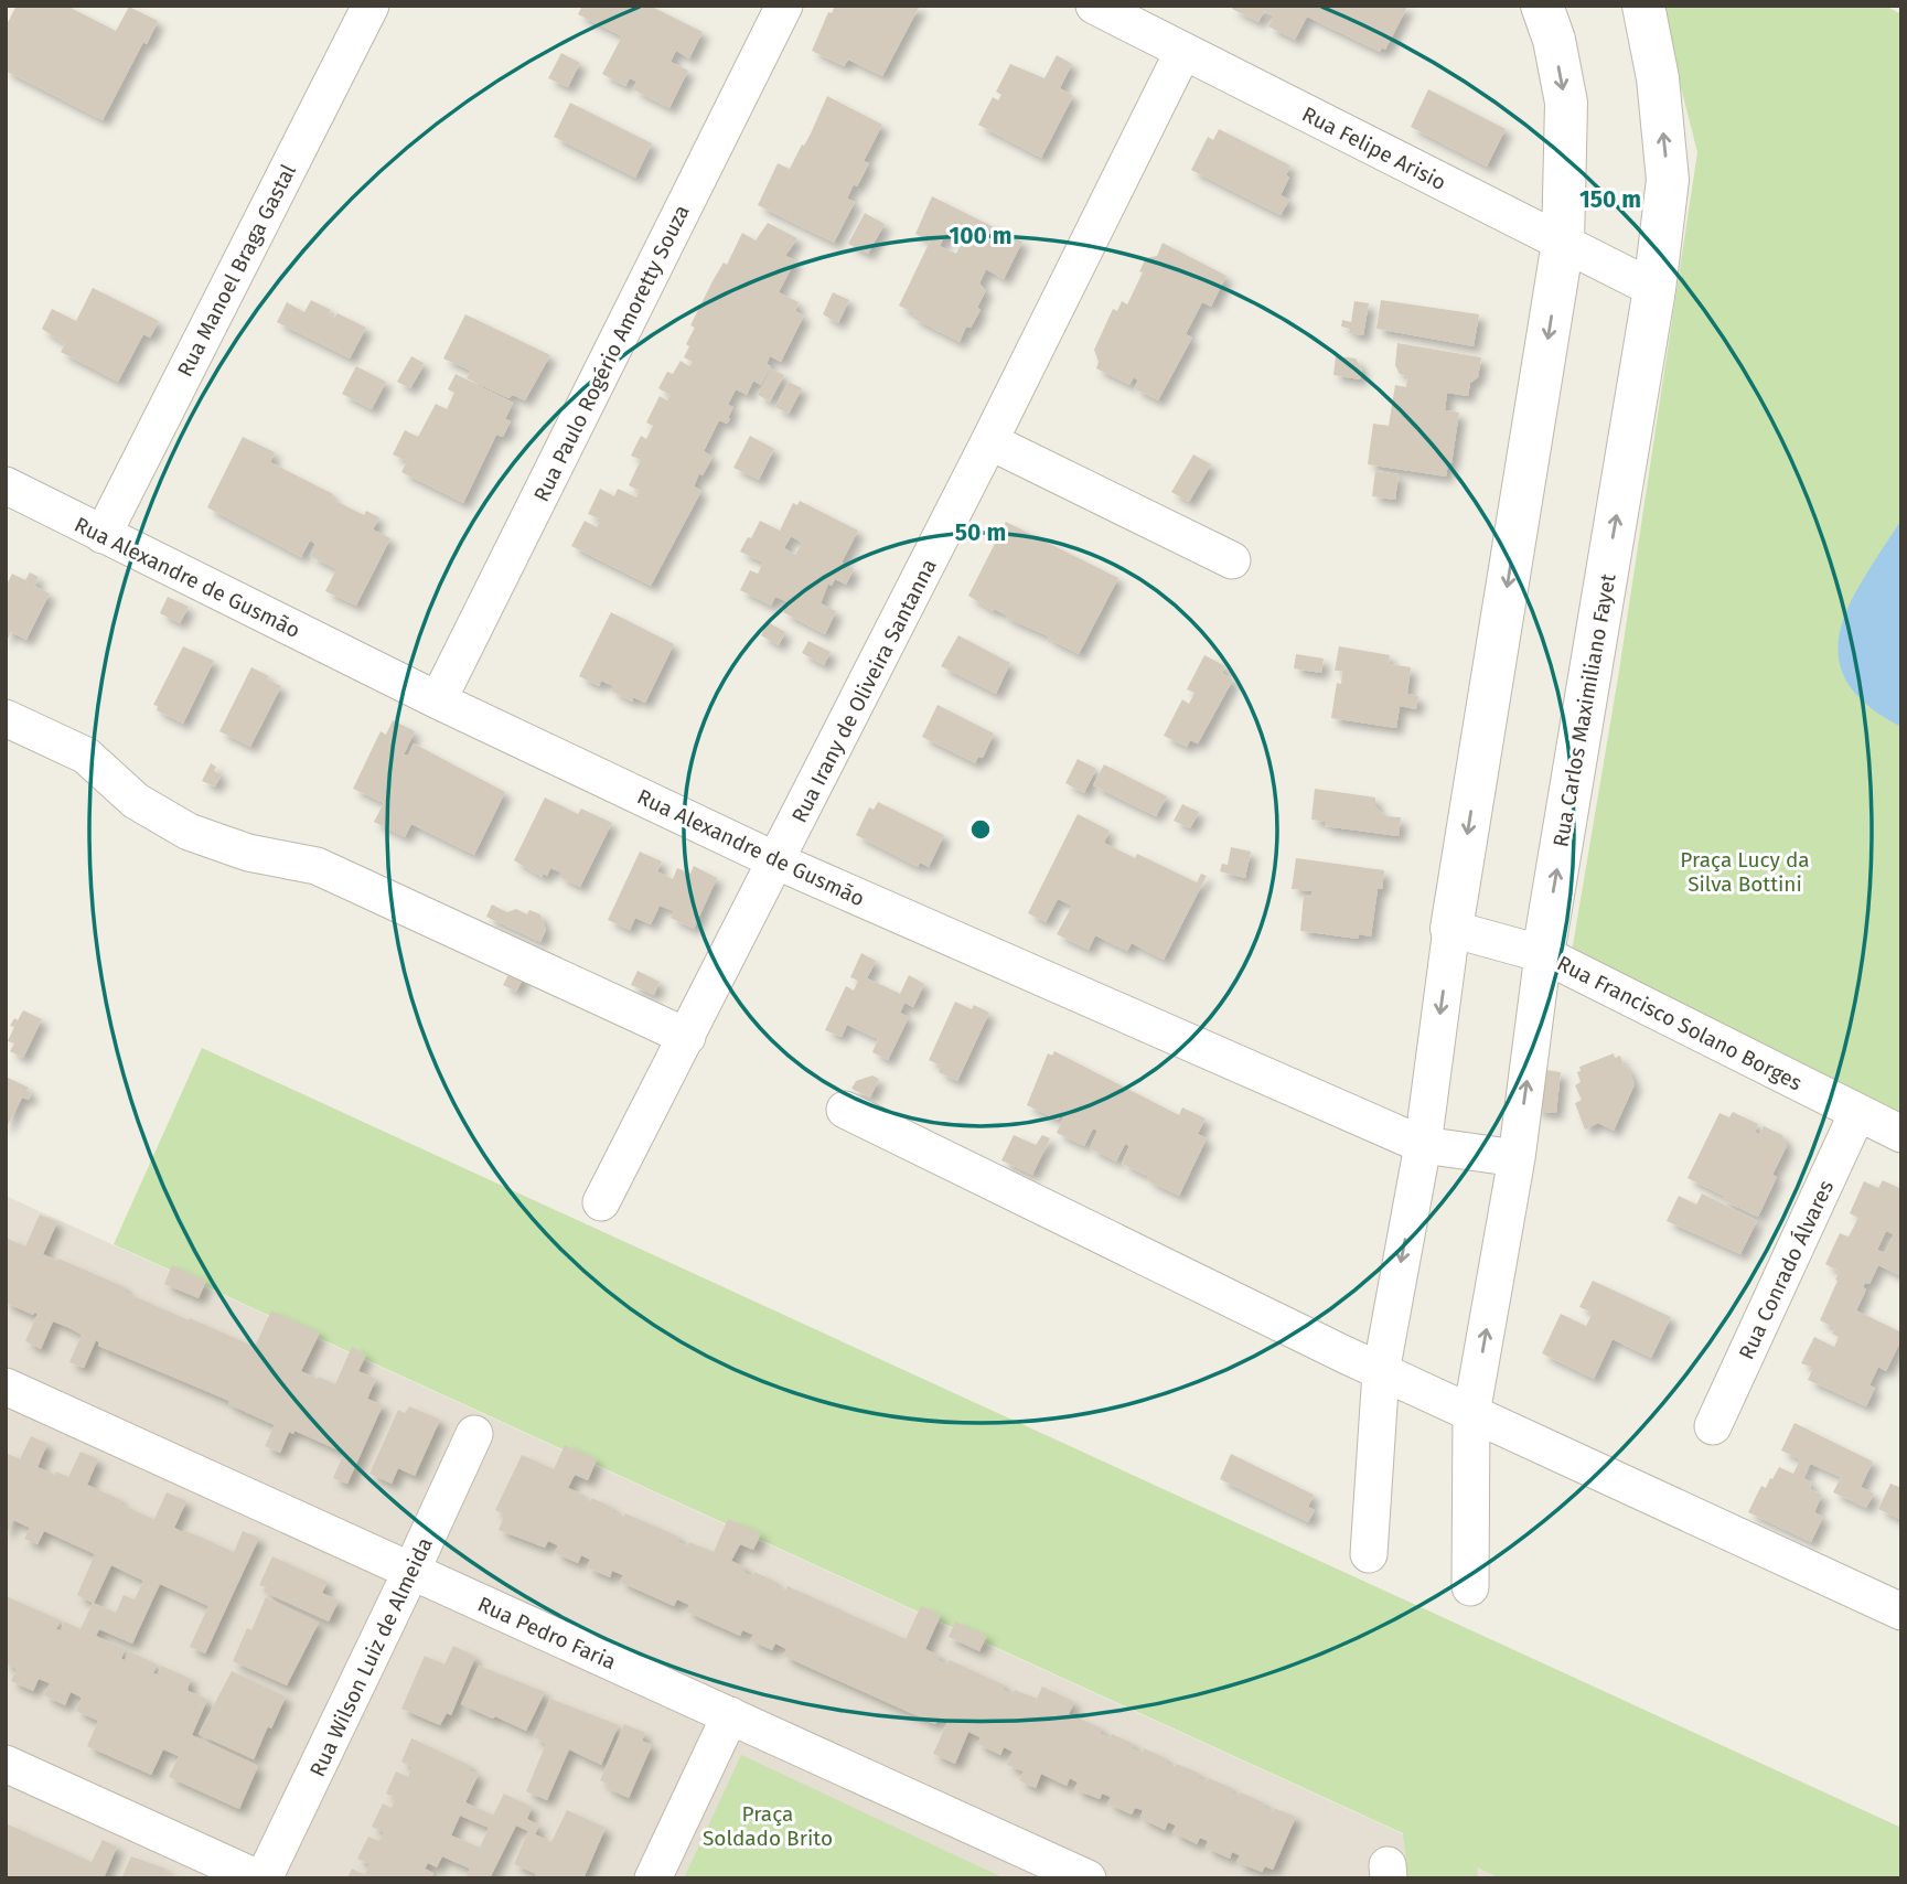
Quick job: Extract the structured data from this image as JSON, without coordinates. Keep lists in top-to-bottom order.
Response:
{
  "streets": {
    "street": [
      "Rua Felipe Arisio",
      "Rua Manoel Braga Gastal",
      "Rua Paulo Rogério Amoretty Souza",
      "Rua Alexandre de Gusmão",
      "Rua Irany de Oliveira Santanna",
      "Rua Carlos Maximiliano Fayet",
      "Rua Francisco Solano Borges",
      "Rua Conrado Álvares",
      "Rua Pedro Faria",
      "Rua Wilson Luiz de Almeida"
    ]
  },
  "crossings": [
    ["Rua Felipe Arisio", "Rua Irany de Oliveira Santanna"],
    ["Rua Felipe Arisio", "Rua Carlos Maximiliano Fayet"],
    ["Rua Manoel Braga Gastal", "Rua Alexandre de Gusmão"],
    ["Rua Paulo Rogério Amoretty Souza", "Rua Alexandre de Gusmão"],
    ["Rua Alexandre de Gusmão", "Rua Irany de Oliveira Santanna"],
    ["Rua Alexandre de Gusmão", "Rua Carlos Maximiliano Fayet"],
    ["Rua Carlos Maximiliano Fayet", "Rua Francisco Solano Borges"],
    ["Rua Francisco Solano Borges", "Rua Conrado Álvares"],
    ["Rua Pedro Faria", "Rua Wilson Luiz de Almeida"]
  ],
  "parks": ["Praça Lucy da Silva Bottini", "Praça Soldado Brito"],
  "rings": ["150 m", "100 m", "50 m"]
}
